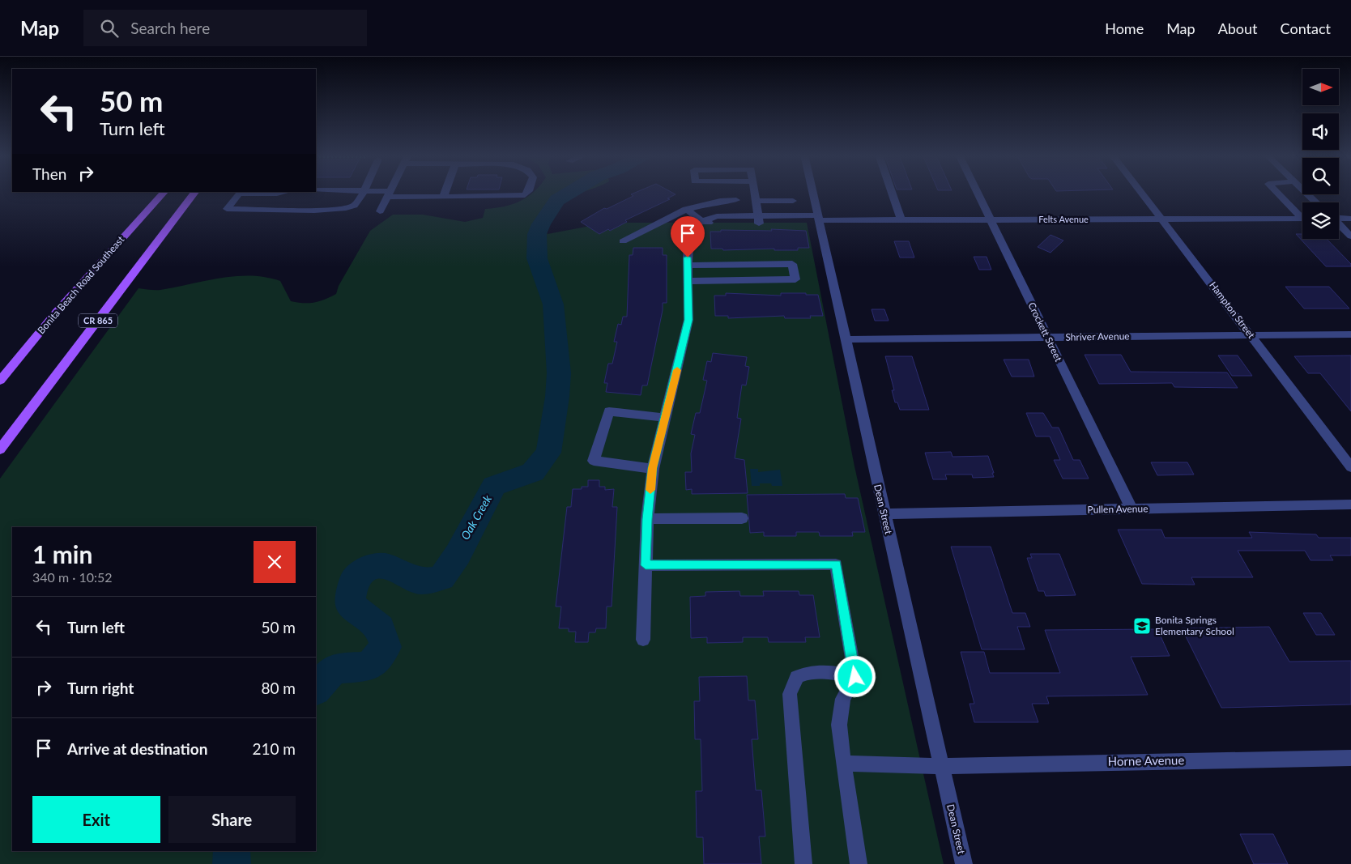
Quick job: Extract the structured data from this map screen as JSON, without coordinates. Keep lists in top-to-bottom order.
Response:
{
  "streets": {
    "main road": ["Bonita Beach Road Southeast", "CR 865"],
    "street": [
      "Felts Avenue",
      "Hampton Street",
      "Crockett Street",
      "Shriver Avenue",
      "Dean Street",
      "Pullen Avenue",
      "Horne Avenue"
    ]
  },
  "crossings": [
    ["Felts Avenue", "Hampton Street"],
    ["Felts Avenue", "Crockett Street"],
    ["Felts Avenue", "Dean Street"],
    ["Hampton Street", "Shriver Avenue"],
    ["Crockett Street", "Shriver Avenue"],
    ["Crockett Street", "Pullen Avenue"],
    ["Shriver Avenue", "Dean Street"],
    ["Dean Street", "Pullen Avenue"],
    ["Dean Street", "Horne Avenue"]
  ],
  "water": ["Oak Creek"],
  "places": {
    "school or university": ["Bonita Springs Elementary School"]
  },
  "north": "right",
  "page": {
    "header": "Map",
    "search": "Search here",
    "nav": [
      "Home",
      "Map",
      "About",
      "Contact"
    ],
    "turn": ["50 m", "Turn left"],
    "then": "Then",
    "heading": ["1 min", "340 m · 10:52"],
    "list": [
      {
        "name": "Turn left",
        "value": "50 m"
      },
      {
        "name": "Turn right",
        "value": "80 m"
      },
      {
        "name": "Arrive at destination",
        "value": "210 m"
      }
    ],
    "buttons": ["Exit", "Share"]
  }
}
